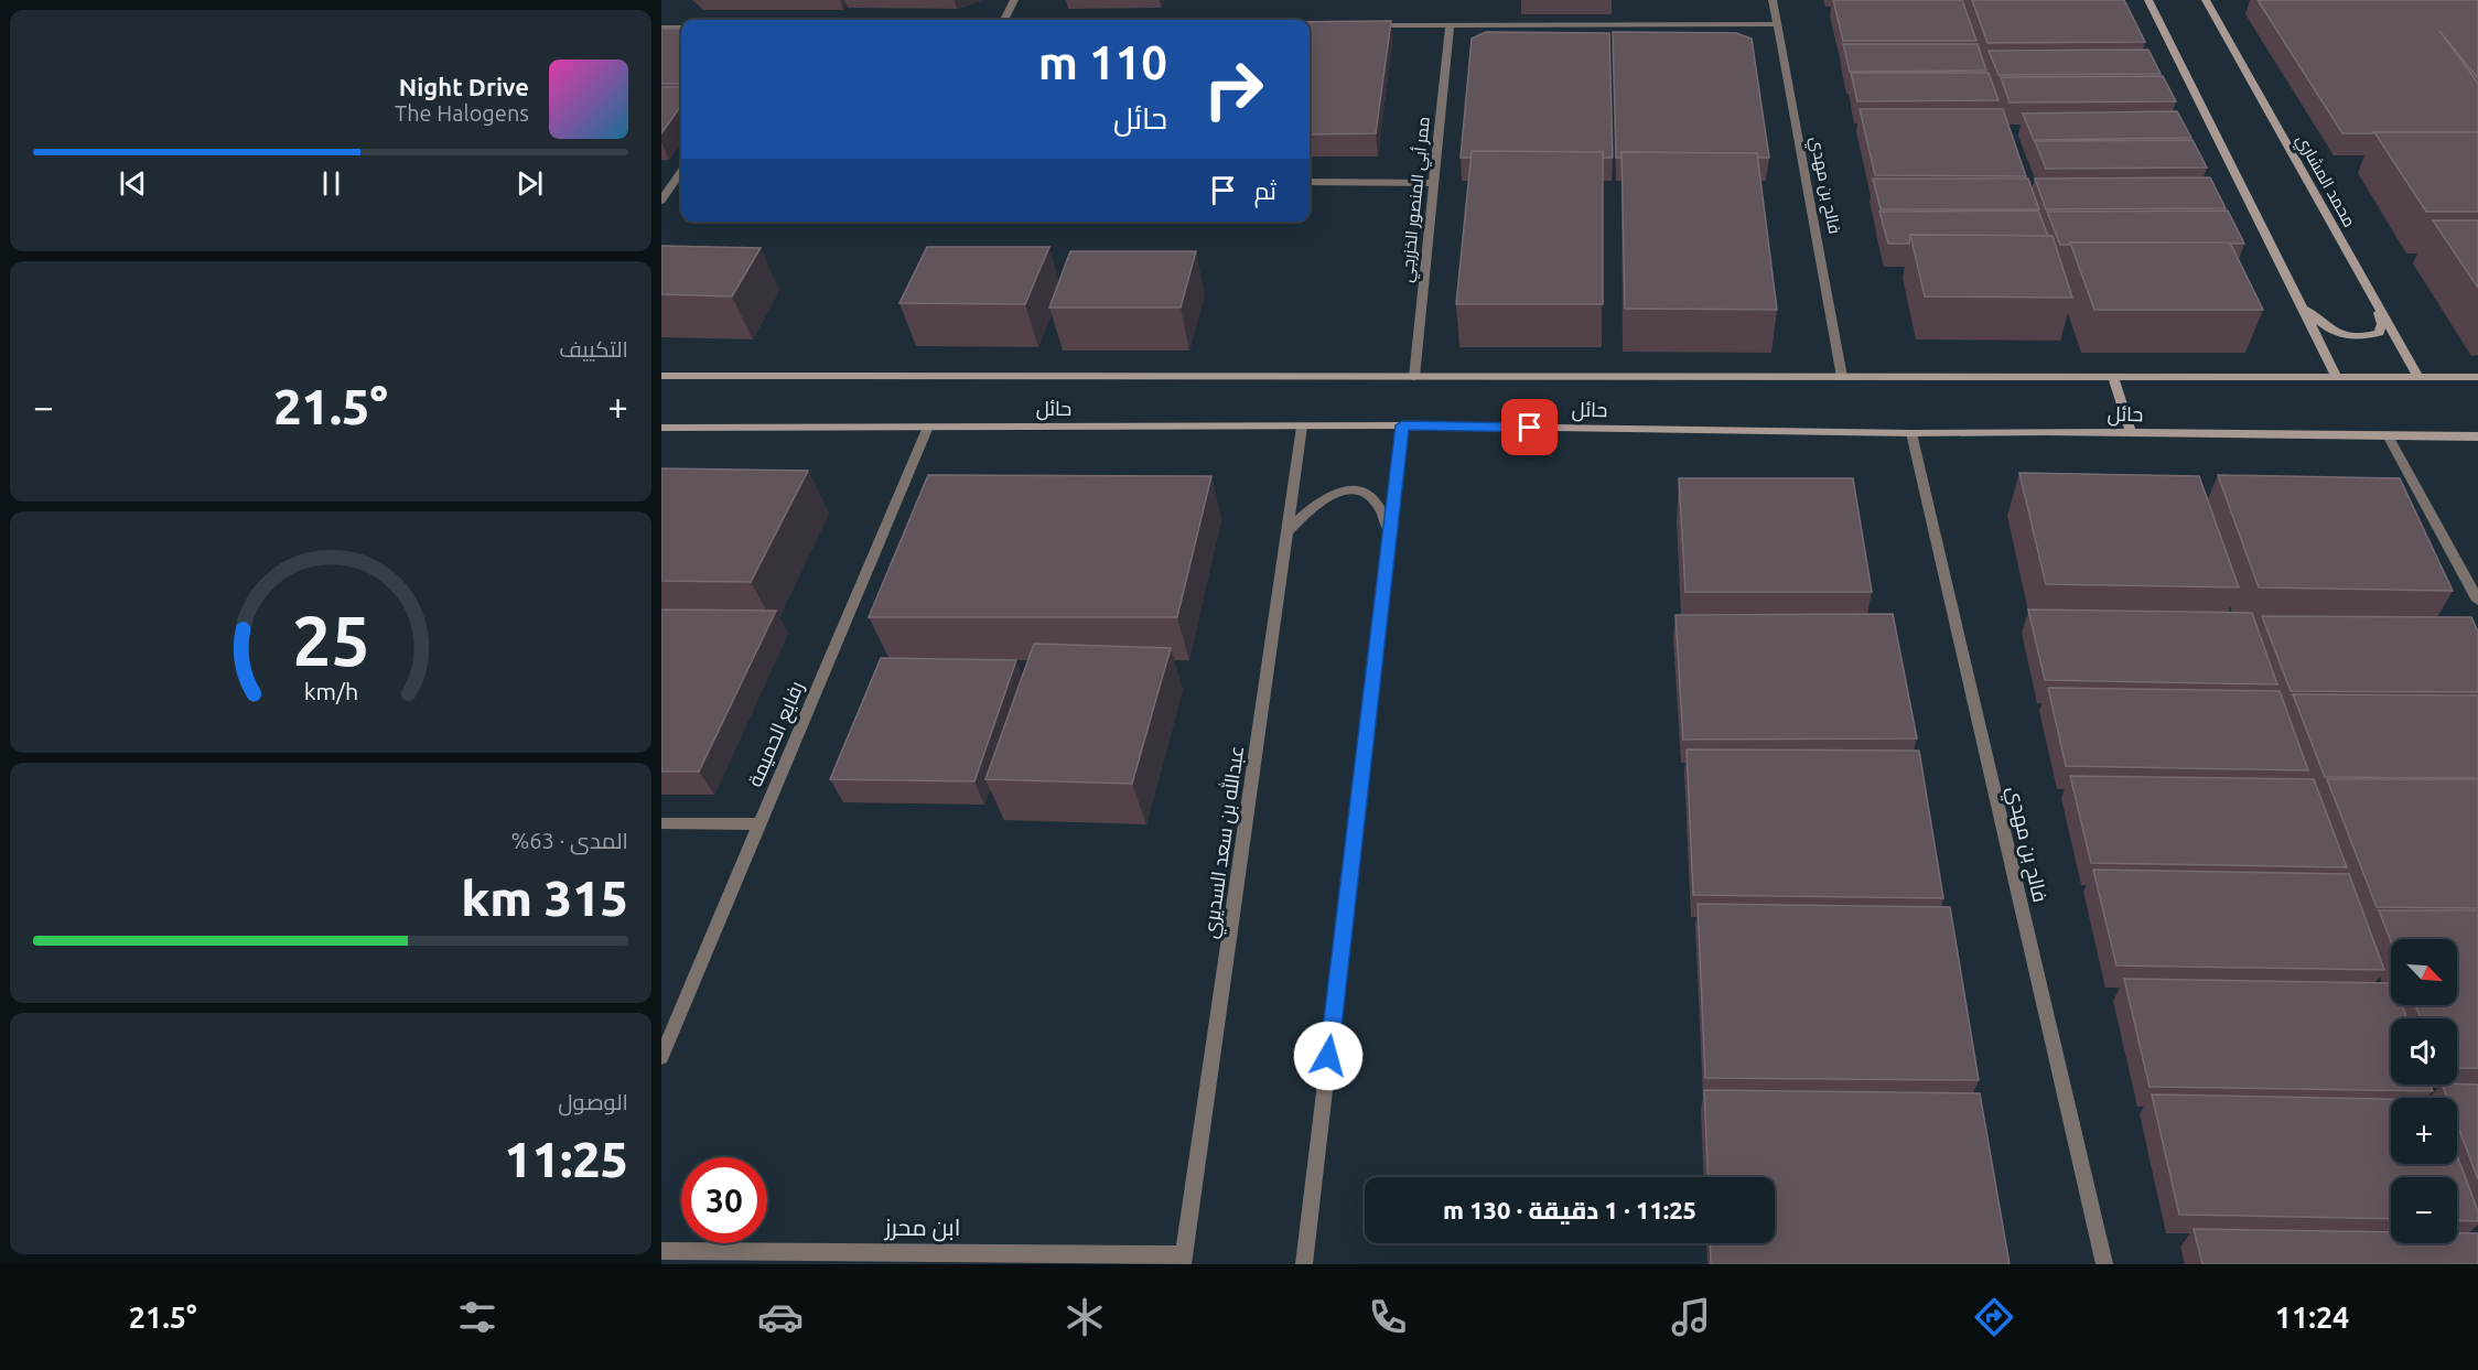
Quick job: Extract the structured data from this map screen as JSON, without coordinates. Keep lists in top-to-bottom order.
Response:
{
  "streets": {
    "street": [
      "محمد المشاري",
      "فالح بن مهدي",
      "ممر أبي المنصور الخزرجي",
      "حائل",
      "رفايع الحميمة",
      "عبدالله بن سعد السديري",
      "ابن محرز"
    ]
  },
  "crossings": [
    ["محمد المشاري", "حائل"],
    ["فالح بن مهدي", "حائل"],
    ["ممر أبي المنصور الخزرجي", "حائل"],
    ["حائل", "رفايع الحميمة"],
    ["حائل", "عبدالله بن سعد السديري"],
    ["عبدالله بن سعد السديري", "ابن محرز"]
  ],
  "north": "bottom right",
  "page": {
    "turn": ["110 m", "حائل"],
    "song": ["Night Drive", "The Halogens"],
    "then": "ثم",
    "tile": [
      "التكييف",
      ["المدى · 63%", "315 km"],
      ["الوصول", "11:25"]
    ],
    "heat": ["−", "21.5°", "+"],
    "map_buttons": ["+", "−"],
    "limit": "30",
    "trip": "11:25 · 1 دقيقة · 130 m",
    "tabs": ["11:24", "21.5°"],
    "gauge": ["25", "km/h"]
  }
}
